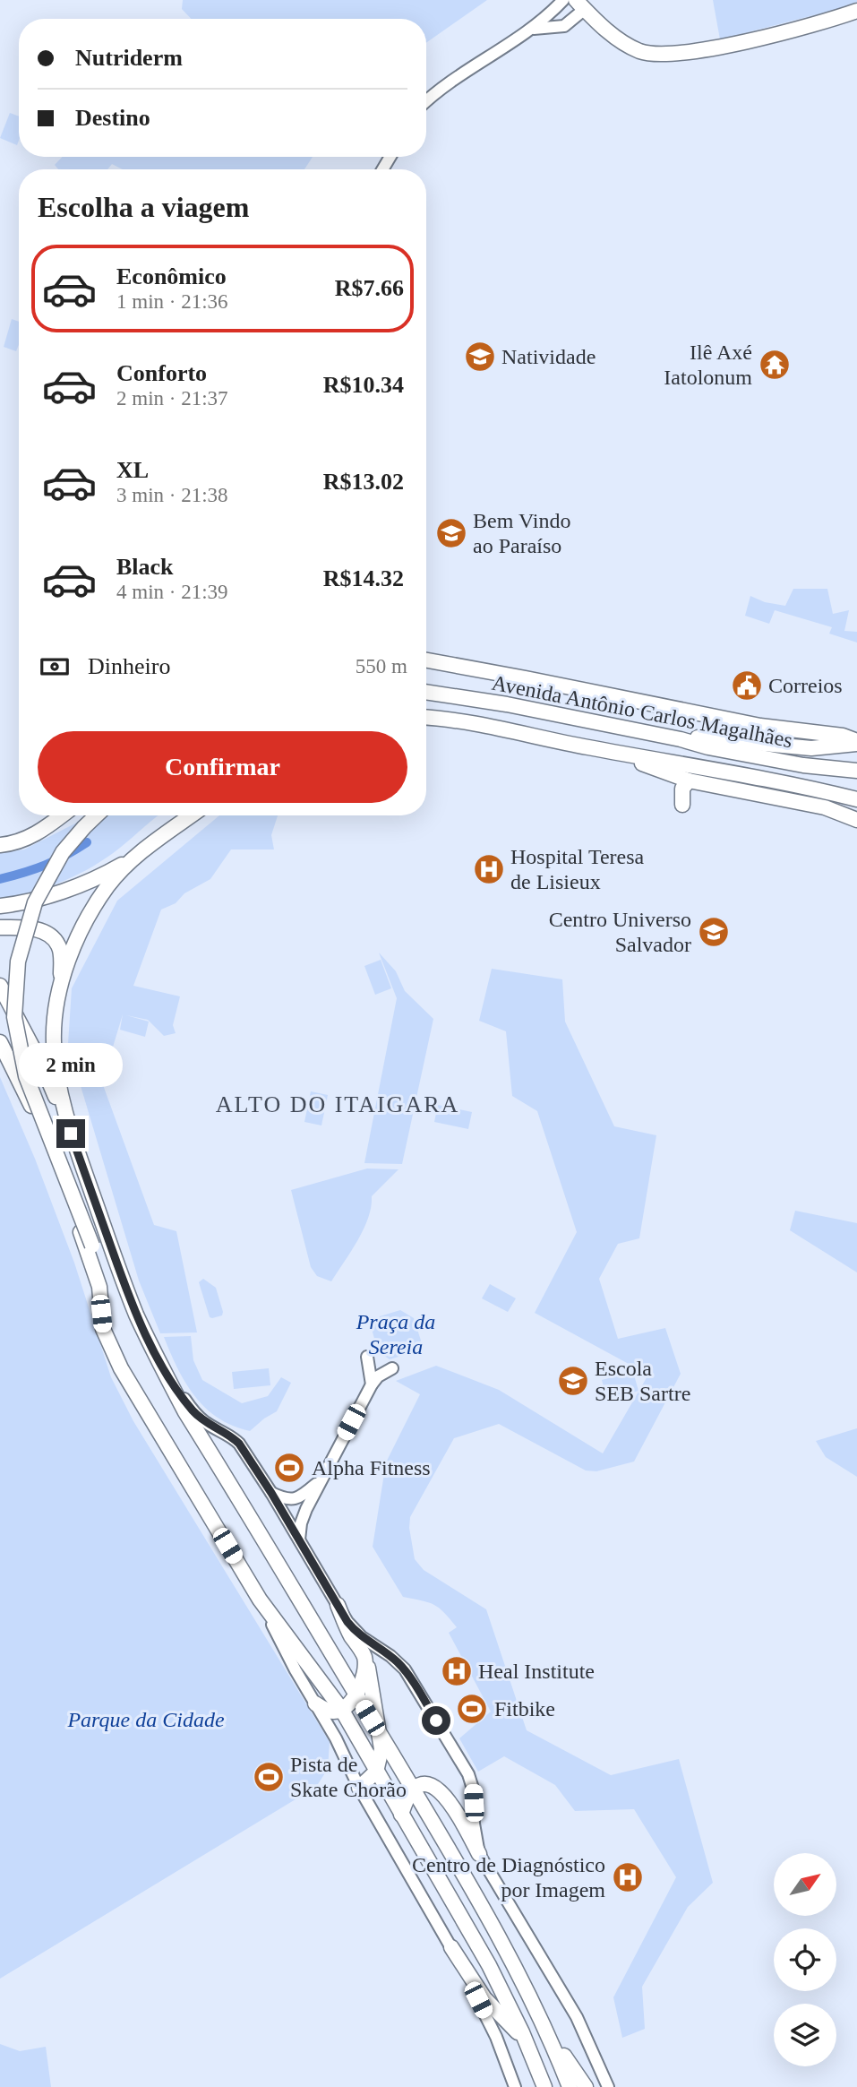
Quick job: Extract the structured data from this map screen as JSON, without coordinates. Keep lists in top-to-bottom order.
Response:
{
  "streets": {
    "main road": ["Avenida Antônio Carlos Magalhães"]
  },
  "districts": ["ALTO DO ITAIGARA"],
  "parks": ["Praça da Sereia", "Parque da Cidade"],
  "places": {
    "school or university": [
      "Natividade",
      "Bem Vindo ao Paraíso",
      "Centro Universo Salvador",
      "Escola SEB Sartre"
    ],
    "temple": ["Ilê Axé Iatolonum"],
    "public building": ["Correios"],
    "hospital": ["Hospital Teresa de Lisieux", "Heal Institute", "Centro de Diagnóstico por Imagem"],
    "sports": ["Alpha Fitness", "Fitbike", "Pista de Skate Chorão"]
  },
  "north": "top right",
  "page": {
    "banner": ["Nutriderm", "Destino"],
    "heading": "Escolha a viagem",
    "list": [
      {
        "name": "Econômico",
        "note": "1 min · 21:36",
        "value": "R$7.66"
      },
      {
        "name": "Conforto",
        "note": "2 min · 21:37",
        "value": "R$10.34"
      },
      {
        "name": "XL",
        "note": "3 min · 21:38",
        "value": "R$13.02"
      },
      {
        "name": "Black",
        "note": "4 min · 21:39",
        "value": "R$14.32"
      }
    ],
    "pay": ["Dinheiro", "550 m"],
    "buttons": "Confirmar",
    "bubble": "2 min"
  }
}
